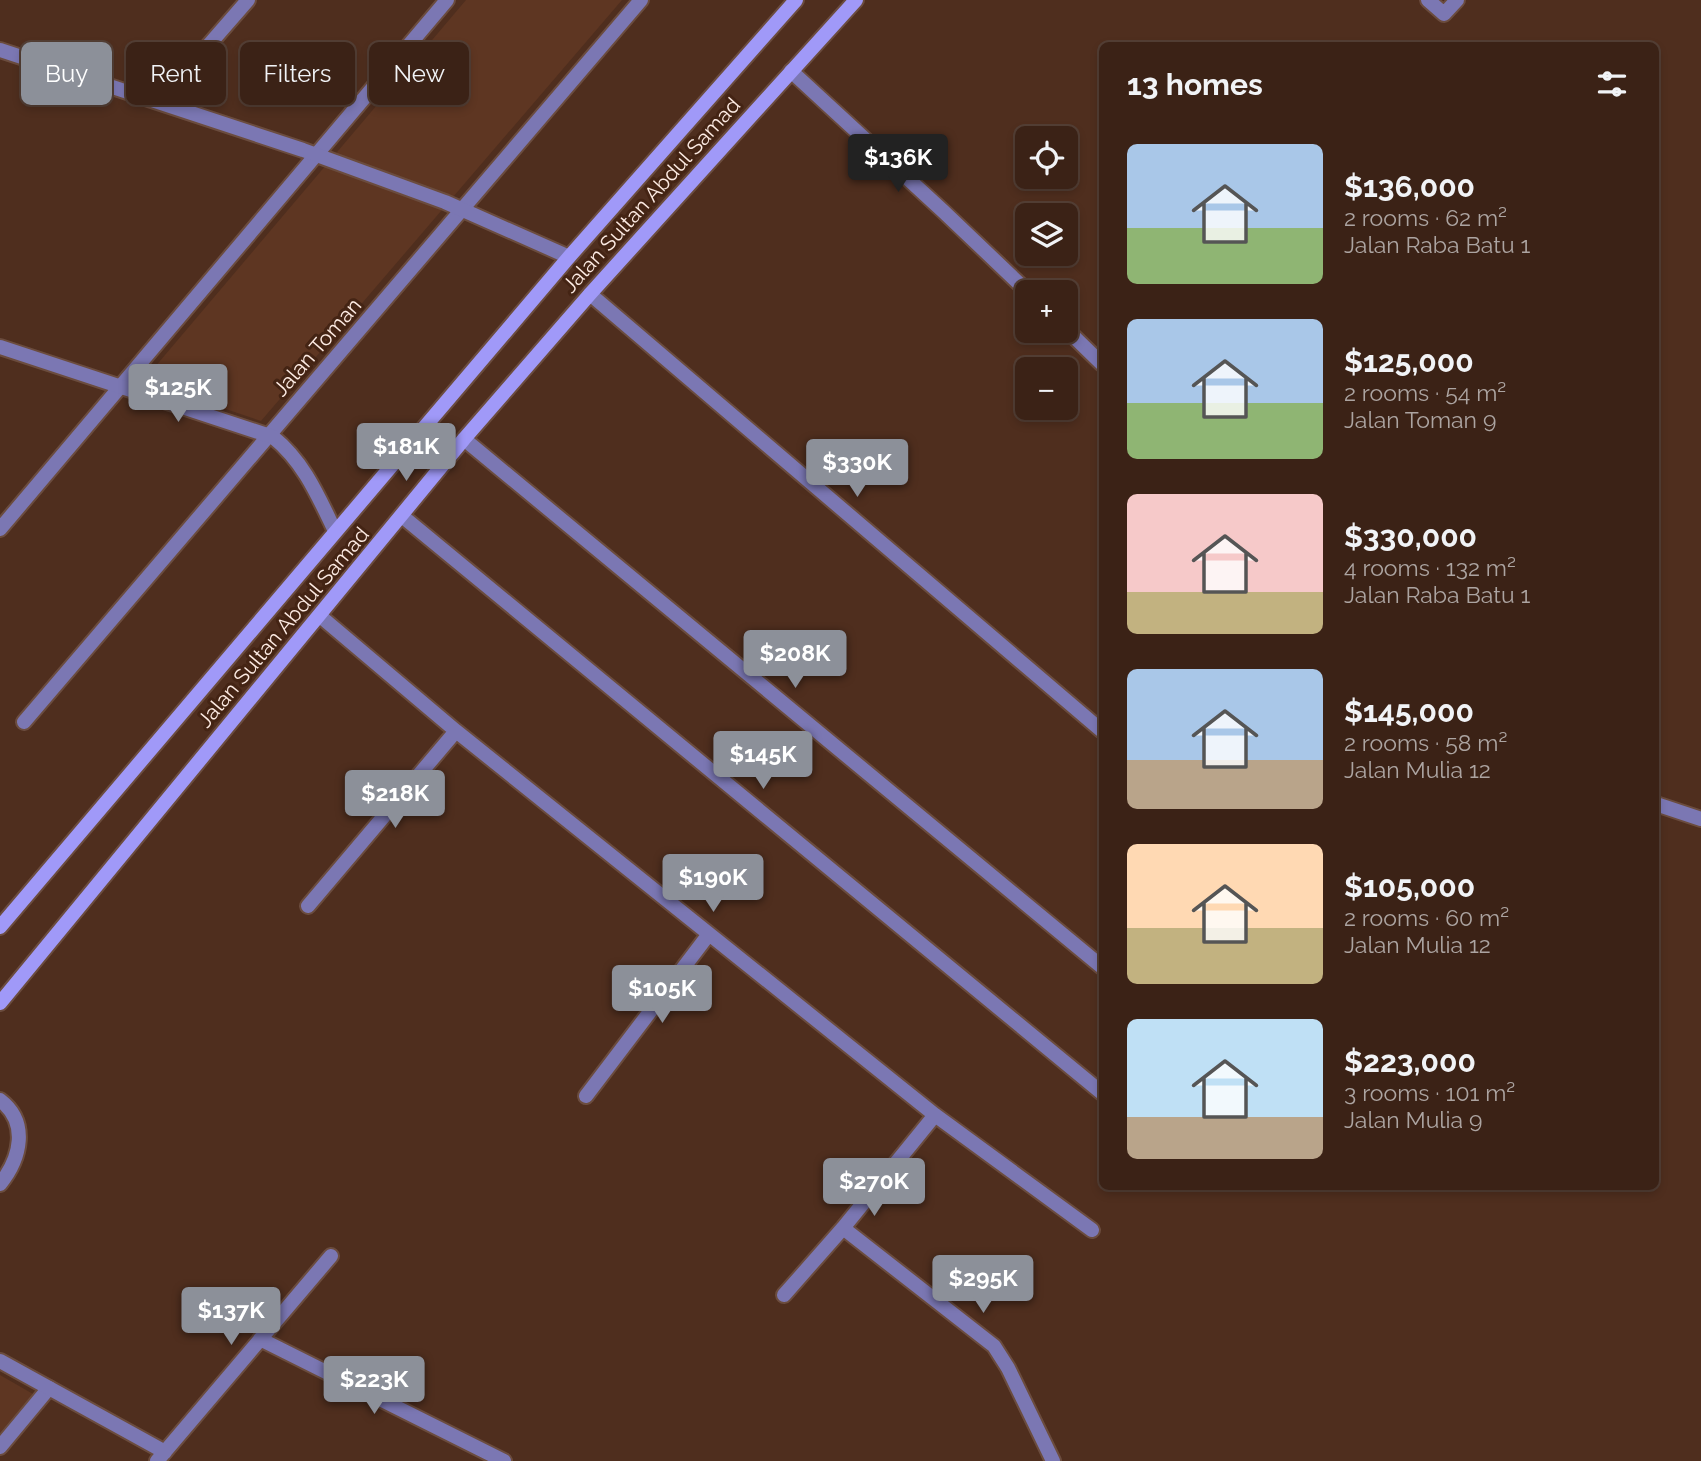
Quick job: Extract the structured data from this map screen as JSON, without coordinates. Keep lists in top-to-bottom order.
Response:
{
  "streets": {
    "main road": ["Jalan Sultan Abdul Samad"],
    "street": ["Jalan Toman"]
  },
  "page": {
    "chip": [
      "Buy",
      "Rent",
      "Filters",
      "New"
    ],
    "heading": "13 homes",
    "map_buttons": ["+", "−"],
    "list": [
      {
        "name": "$136,000",
        "note": "2 rooms · 62 m² · Jalan Raba Batu 1"
      },
      {
        "name": "$125,000",
        "note": "2 rooms · 54 m² · Jalan Toman 9"
      },
      {
        "name": "$330,000",
        "note": "4 rooms · 132 m² · Jalan Raba Batu 1"
      },
      {
        "name": "$145,000",
        "note": "2 rooms · 58 m² · Jalan Mulia 12"
      },
      {
        "name": "$105,000",
        "note": "2 rooms · 60 m² · Jalan Mulia 12"
      },
      {
        "name": "$223,000",
        "note": "3 rooms · 101 m² · Jalan Mulia 9"
      }
    ],
    "price": [
      "$136K",
      "$125K",
      "$181K",
      "$330K",
      "$208K",
      "$145K",
      "$218K",
      "$190K",
      "$105K",
      "$270K",
      "$295K",
      "$137K",
      "$223K"
    ]
  }
}
